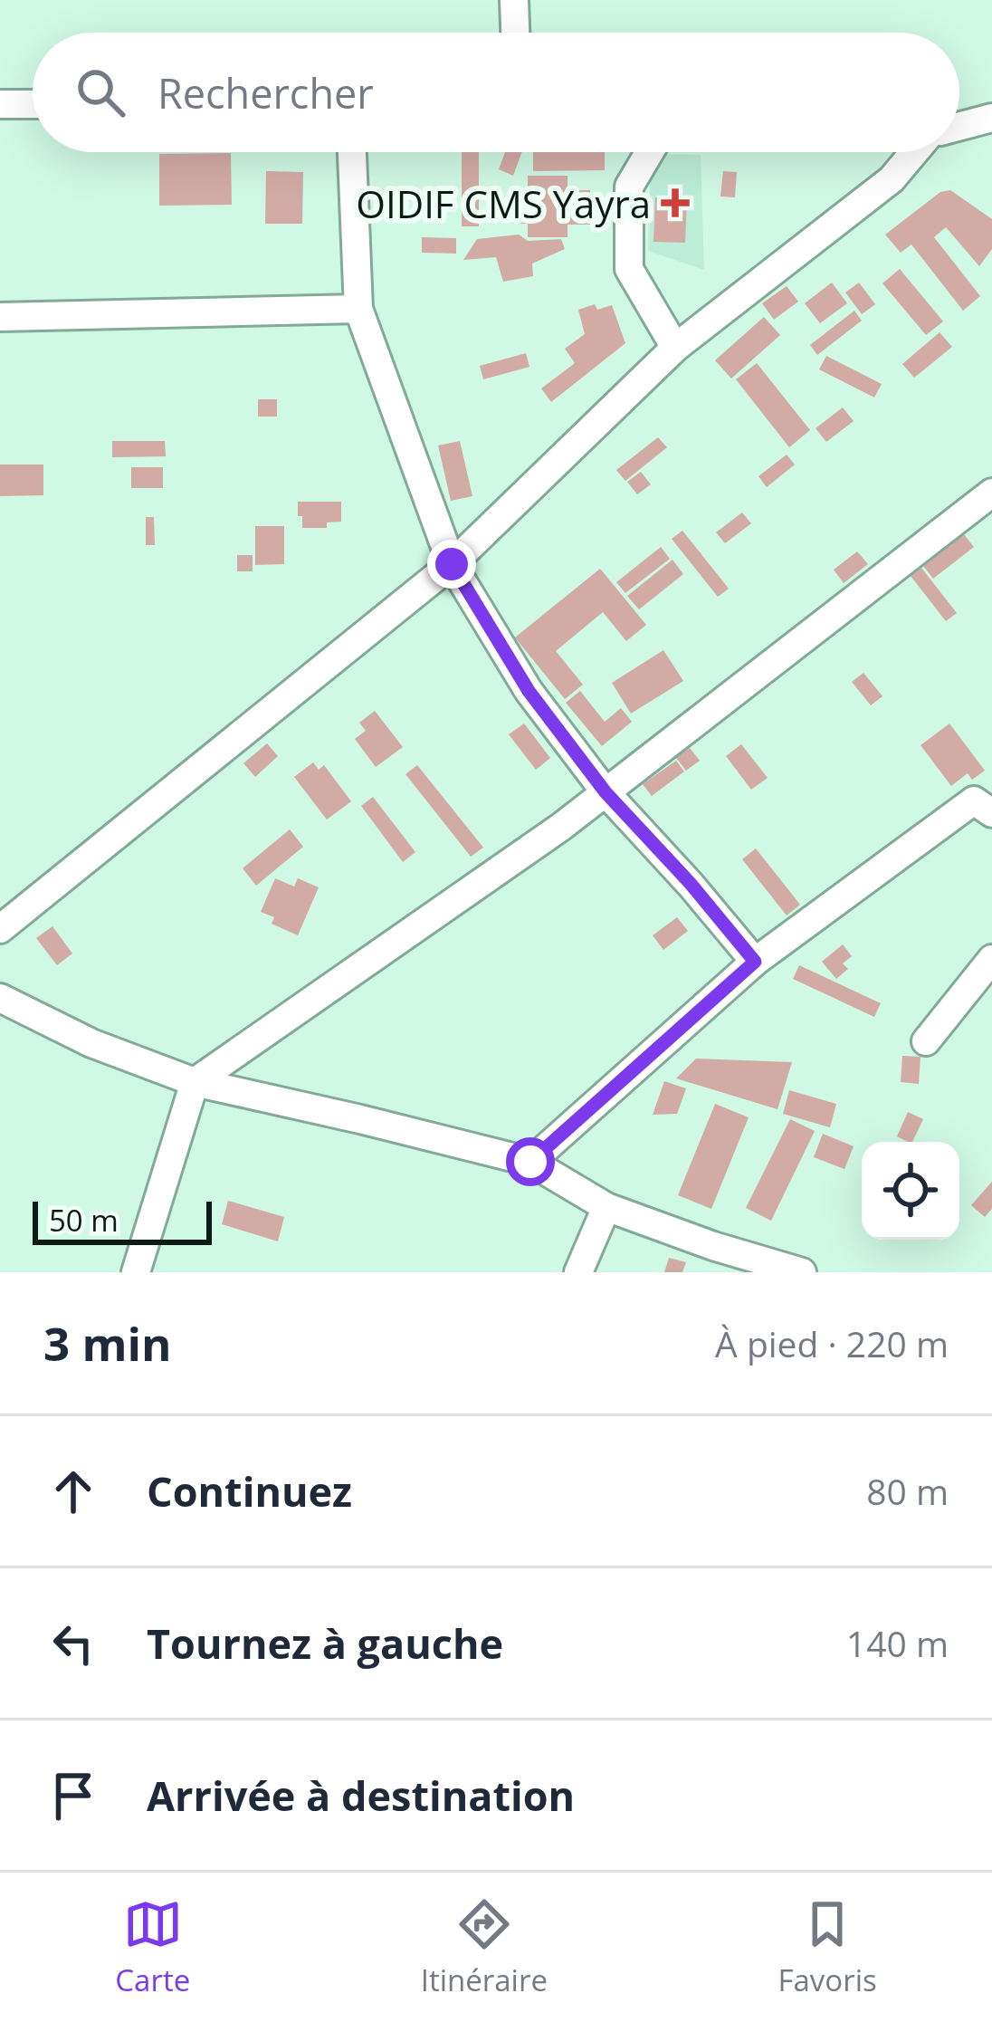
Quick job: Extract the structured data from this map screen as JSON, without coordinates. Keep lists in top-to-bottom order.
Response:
{
  "places": {
    "health": ["OIDIF CMS Yayra"]
  },
  "scale_bar": "50 m",
  "page": {
    "search": "Rechercher",
    "scale": "50 m",
    "heading": ["3 min", "À pied · 220 m"],
    "list": [
      ["Continuez", "80 m"],
      ["Tournez à gauche", "140 m"],
      "Arrivée à destination"
    ],
    "nav": ["Carte", "Itinéraire", "Favoris"]
  }
}
